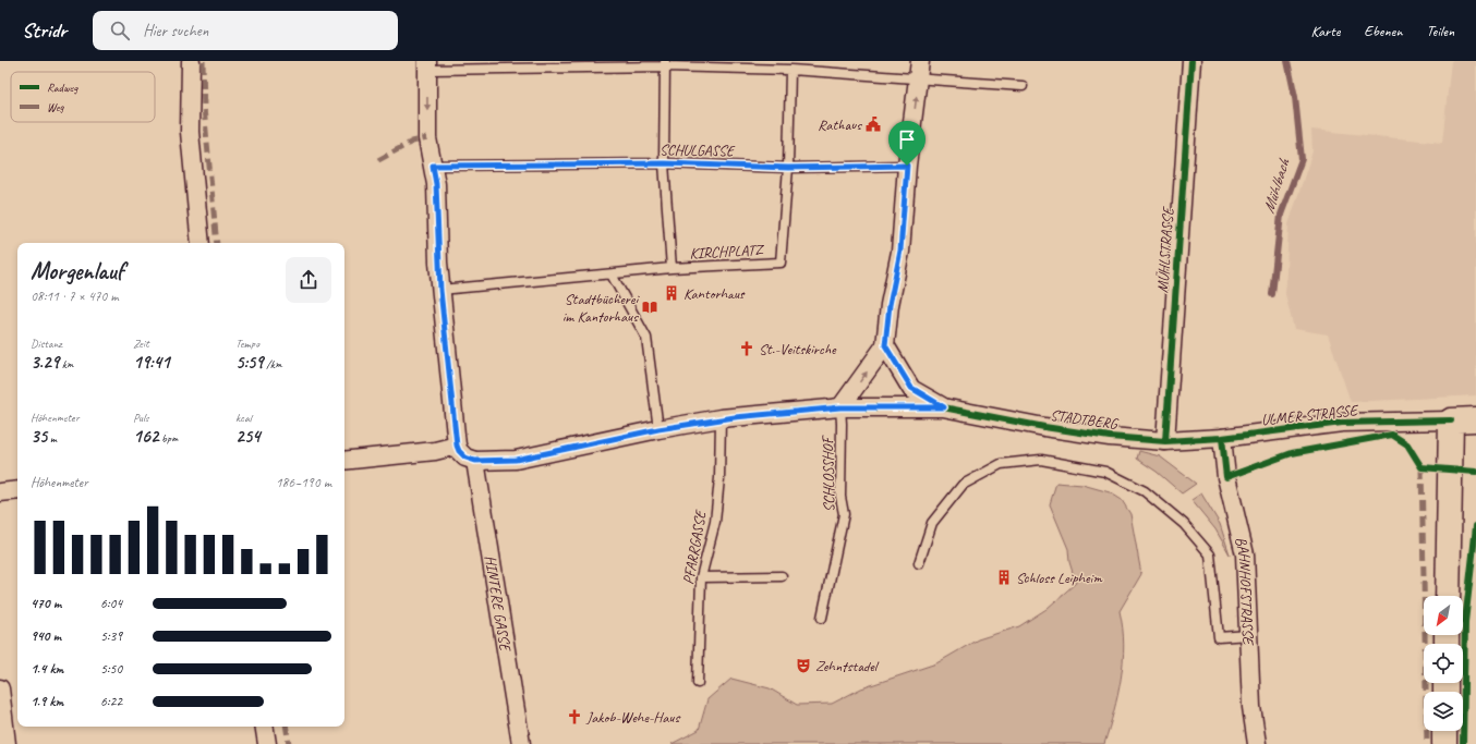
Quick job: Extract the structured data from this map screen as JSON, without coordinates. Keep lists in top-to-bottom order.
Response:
{
  "streets": {
    "main road": ["ULMER STRASSE"],
    "street": [
      "MÜHLSTRASSE",
      "STADTBERG",
      "BAHNHOFSTRASSE",
      "HINTERE GASSE"
    ],
    "lane": [
      "SCHULGASSE",
      "KIRCHPLATZ",
      "SCHLOSSHOF",
      "PFARRGASSE"
    ]
  },
  "crossings": [
    ["SCHULGASSE", "KIRCHPLATZ"],
    ["MÜHLSTRASSE", "STADTBERG"],
    ["ULMER STRASSE", "STADTBERG"],
    ["ULMER STRASSE", "BAHNHOFSTRASSE"],
    ["STADTBERG", "BAHNHOFSTRASSE"]
  ],
  "water": ["Mühlbach"],
  "places": {
    "public building": ["Rathaus"],
    "building": ["Kantorhaus", "Schloss Leipheim"],
    "library": ["Stadtbücherei im Kantorhaus"],
    "church": ["St.-Veitskirche", "Jakob-Wehe-Haus"],
    "theatre": ["Zehntstadel"]
  },
  "legend": ["Radweg", "Weg"],
  "north": "bottom left",
  "page": {
    "header": "Stridr",
    "search": "Hier suchen",
    "nav": ["Karte", "Ebenen", "Teilen"],
    "heading": ["Morgenlauf", "08:11 · 7 × 470 m"],
    "stats": [
      ["Distanz", "3.29 km"],
      ["Zeit", "19:41"],
      ["Tempo", "5:59 /km"],
      ["Höhenmeter", "35 m"],
      ["Puls", "162 bpm"],
      ["kcal", "254"]
    ],
    "chart": ["Höhenmeter", "186–190 m"],
    "list": [
      {
        "name": "470 m",
        "note": "6:04"
      },
      {
        "name": "940 m",
        "note": "5:39"
      },
      {
        "name": "1.4 km",
        "note": "5:50"
      },
      {
        "name": "1.9 km",
        "note": "6:22"
      }
    ]
  }
}
